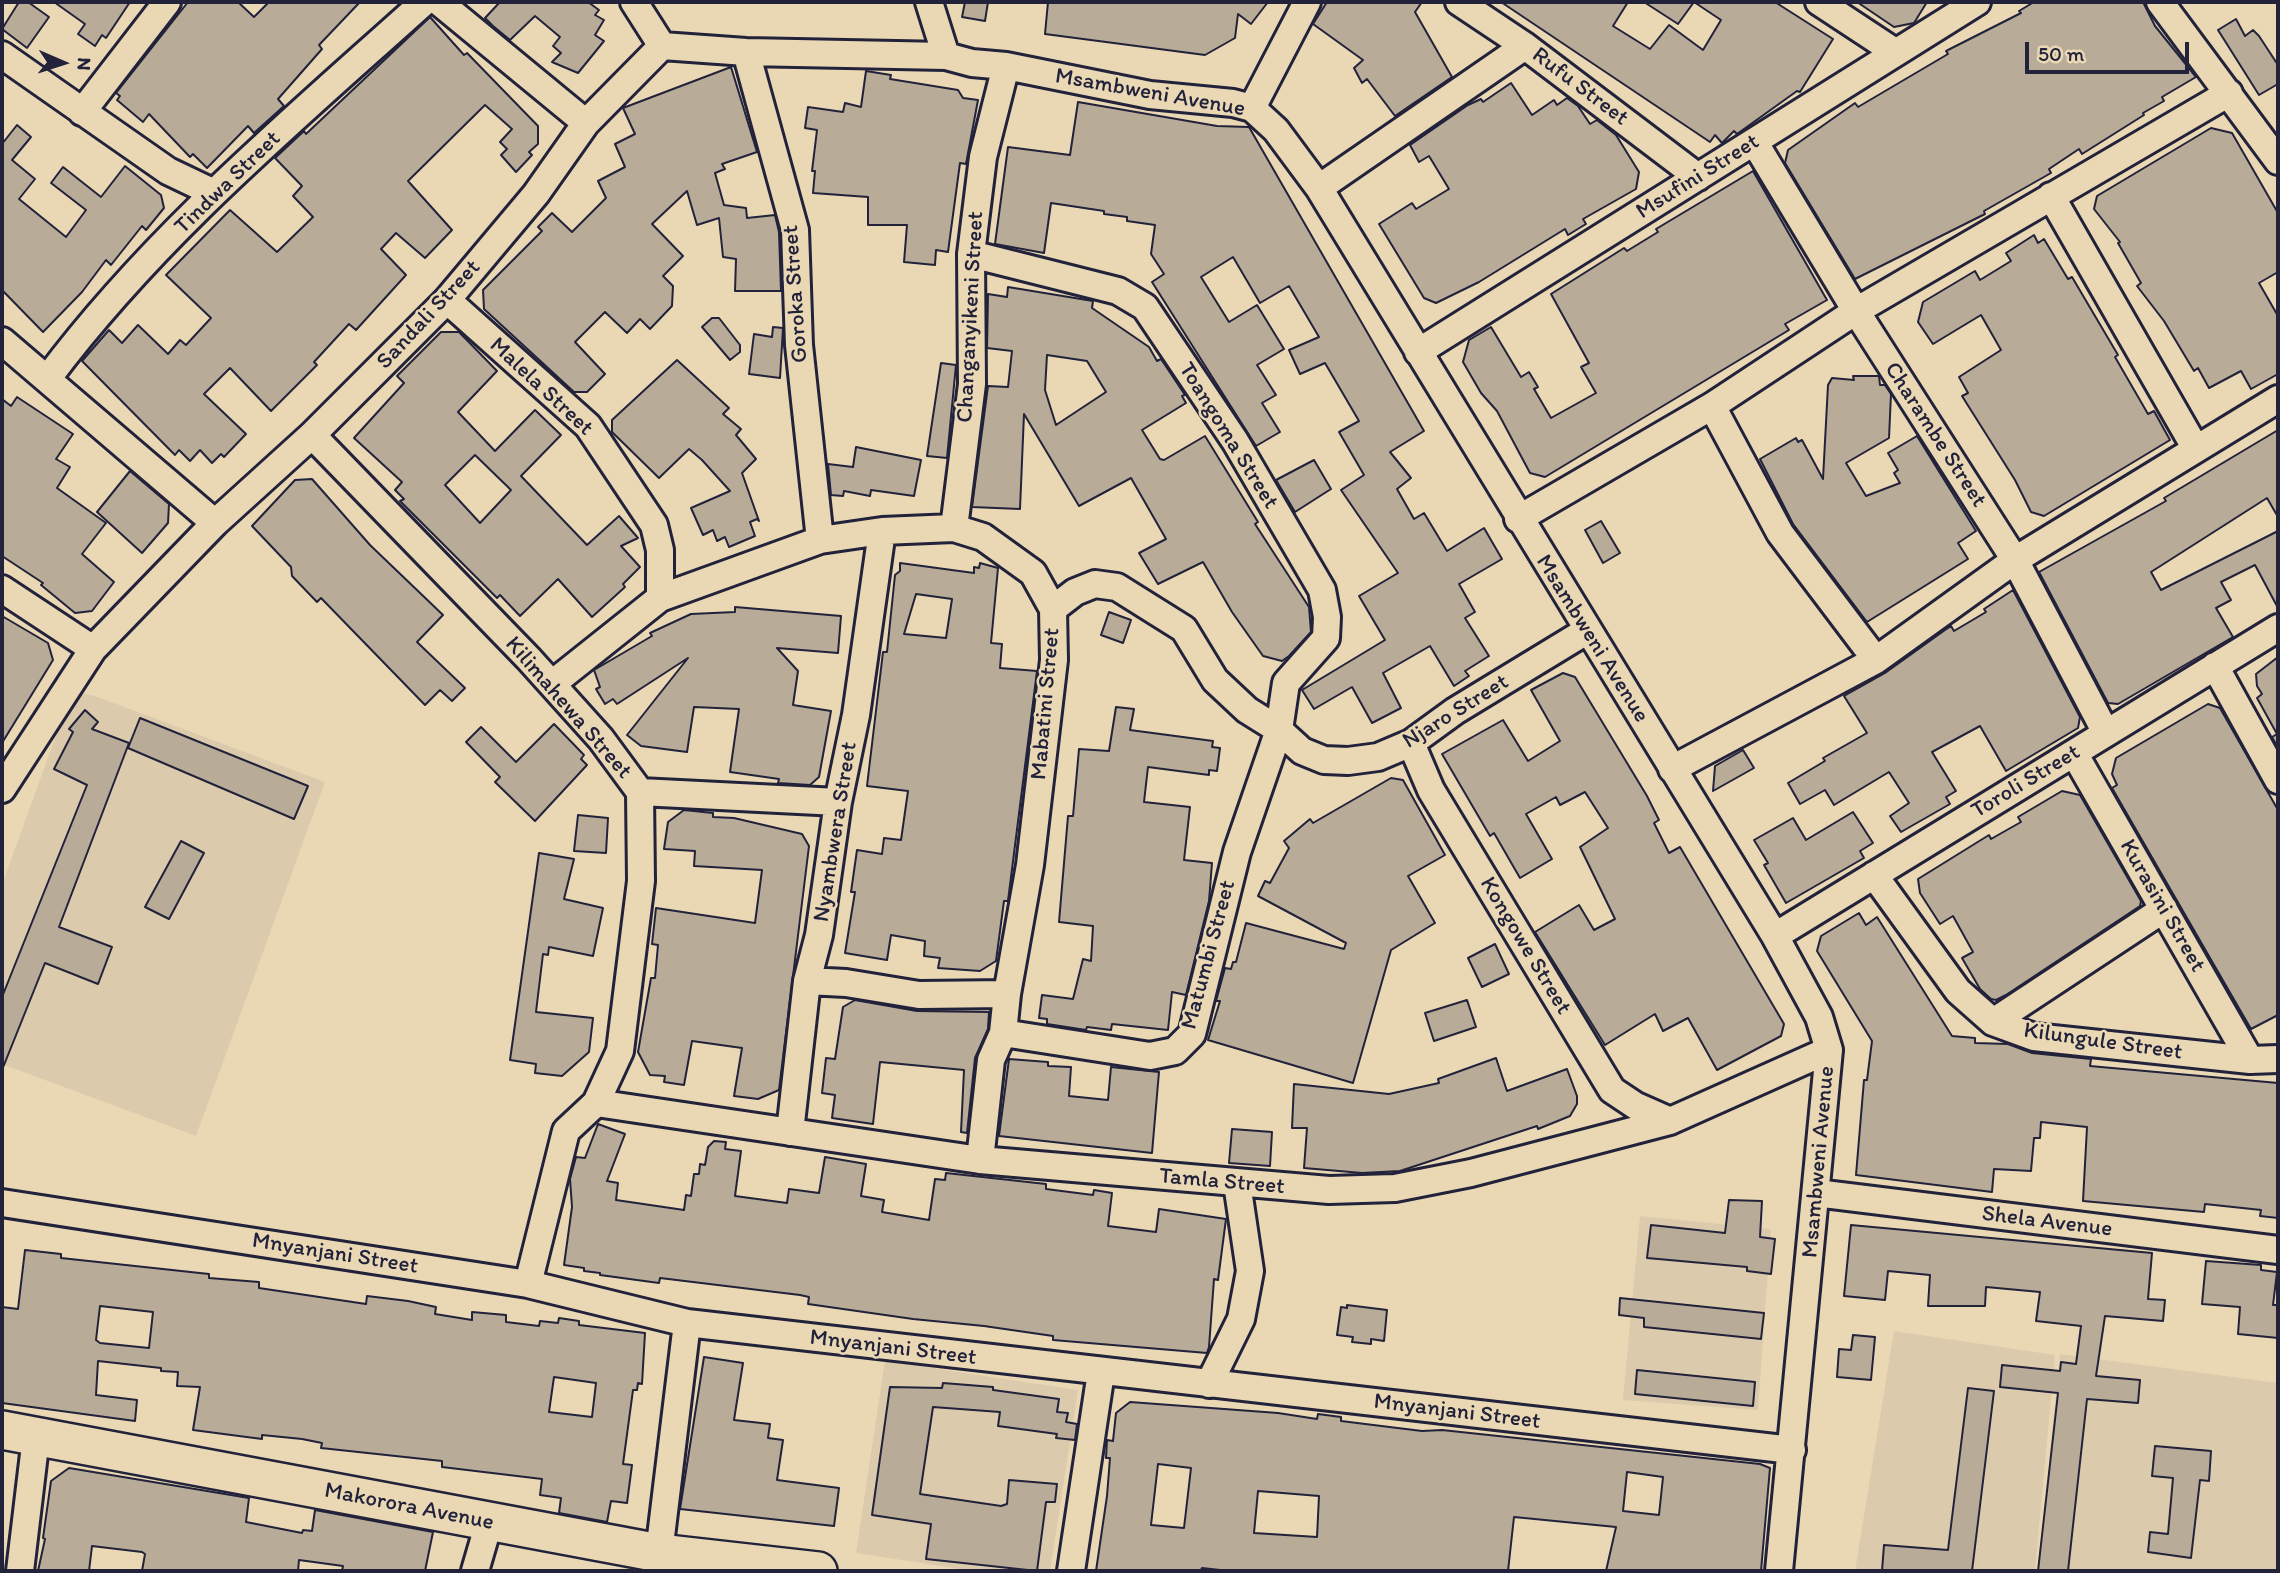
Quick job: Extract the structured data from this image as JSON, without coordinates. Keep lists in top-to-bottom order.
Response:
{
  "streets": {
    "street": [
      "Rufu Street",
      "Msambweni Avenue",
      "Msufini Street",
      "Tindwa Street",
      "Goroka Street",
      "Sandali Street",
      "Changanyikeni Street",
      "Malela Street",
      "Charambe Street",
      "Toangoma Street",
      "Mabatini Street",
      "Kilimahewa Street",
      "Njaro Street",
      "Toroli Street",
      "Nyambwera Street",
      "Kurasini Street",
      "Kongowe Street",
      "Matumbi Street",
      "Kilungule Street",
      "Tamla Street",
      "Shela Avenue",
      "Mnyanjani Street",
      "Makorora Avenue"
    ]
  },
  "crossings": [
    ["Rufu Street", "Msufini Street"],
    ["Msambweni Avenue", "Msufini Street"],
    ["Msambweni Avenue", "Changanyikeni Street"],
    ["Msambweni Avenue", "Njaro Street"],
    ["Msambweni Avenue", "Toroli Street"],
    ["Msambweni Avenue", "Tamla Street"],
    ["Msambweni Avenue", "Shela Avenue"],
    ["Msambweni Avenue", "Mnyanjani Street"],
    ["Msufini Street", "Charambe Street"],
    ["Goroka Street", "Mabatini Street"],
    ["Sandali Street", "Malela Street"],
    ["Sandali Street", "Kilimahewa Street"],
    ["Changanyikeni Street", "Toangoma Street"],
    ["Changanyikeni Street", "Mabatini Street"],
    ["Malela Street", "Mabatini Street"],
    ["Charambe Street", "Toroli Street"],
    ["Toangoma Street", "Njaro Street"],
    ["Toangoma Street", "Matumbi Street"],
    ["Mabatini Street", "Kilimahewa Street"],
    ["Mabatini Street", "Njaro Street"],
    ["Mabatini Street", "Nyambwera Street"],
    ["Mabatini Street", "Matumbi Street"],
    ["Mabatini Street", "Tamla Street"],
    ["Kilimahewa Street", "Tamla Street"],
    ["Kilimahewa Street", "Mnyanjani Street"],
    ["Njaro Street", "Kongowe Street"],
    ["Njaro Street", "Matumbi Street"],
    ["Toroli Street", "Kurasini Street"],
    ["Toroli Street", "Kilungule Street"],
    ["Nyambwera Street", "Tamla Street"],
    ["Kurasini Street", "Kilungule Street"],
    ["Kongowe Street", "Tamla Street"]
  ],
  "scale_bar": "50 m",
  "north": "right"
}
